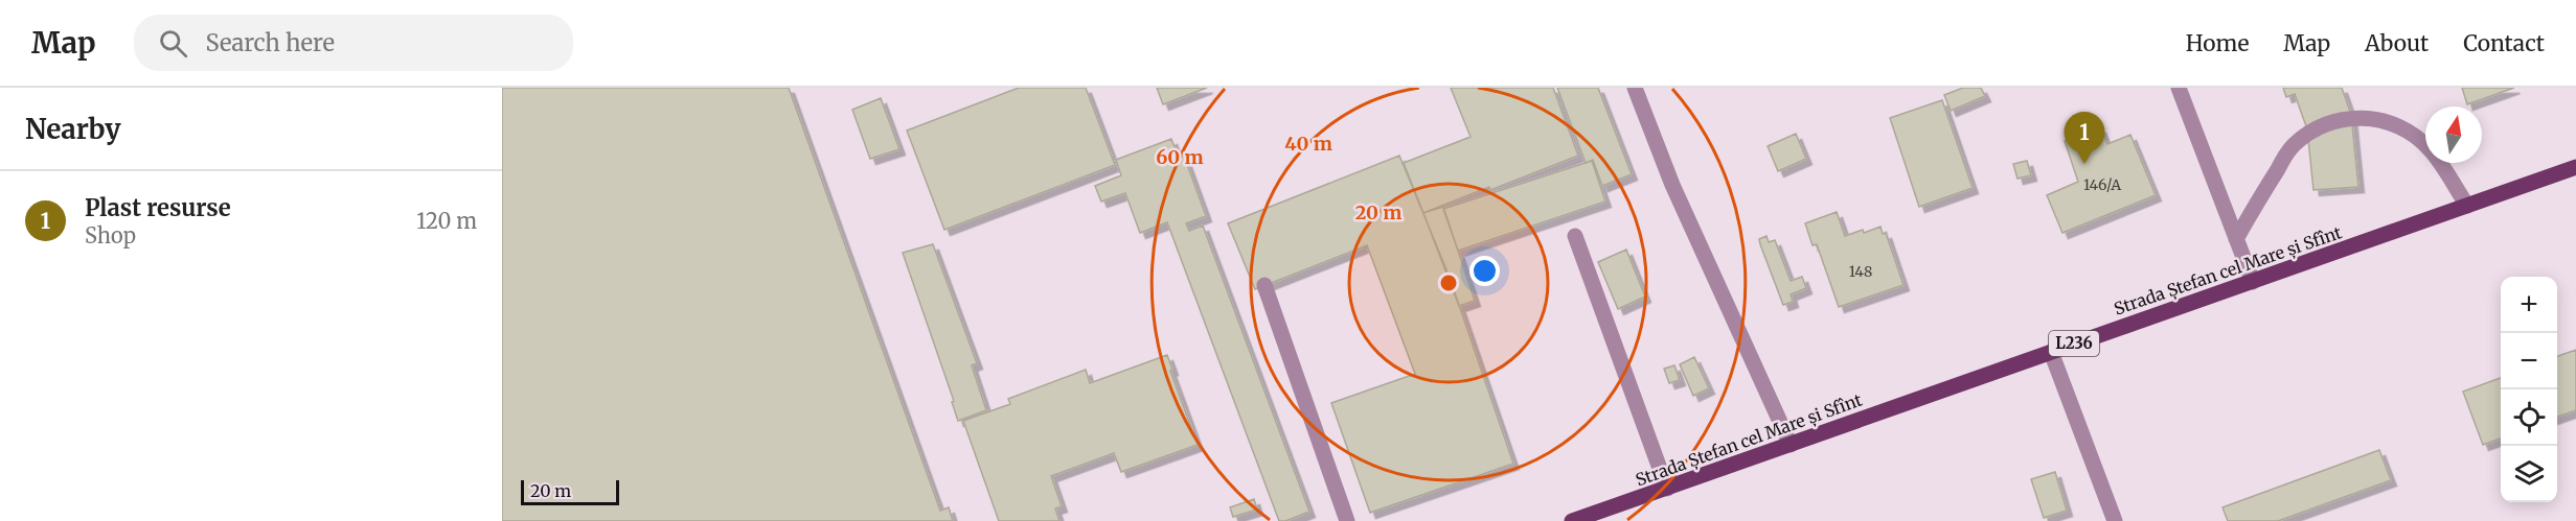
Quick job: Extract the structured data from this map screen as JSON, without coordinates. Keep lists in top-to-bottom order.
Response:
{
  "streets": {
    "main road": ["Strada Ștefan cel Mare și Sfînt", "L236"]
  },
  "house_numbers": ["146/A", "148"],
  "scale_bar": "20 m",
  "north": "top",
  "page": {
    "header": "Map",
    "search": "Search here",
    "nav": [
      "Home",
      "Map",
      "About",
      "Contact"
    ],
    "heading": "Nearby",
    "pins": "1",
    "list": [
      {
        "mark": "1",
        "name": "Plast resurse",
        "note": "Shop",
        "value": "120 m"
      }
    ],
    "map_buttons": ["+", "−"],
    "scale": "20 m"
  },
  "rings": ["40 m", "60 m", "20 m"]
}
